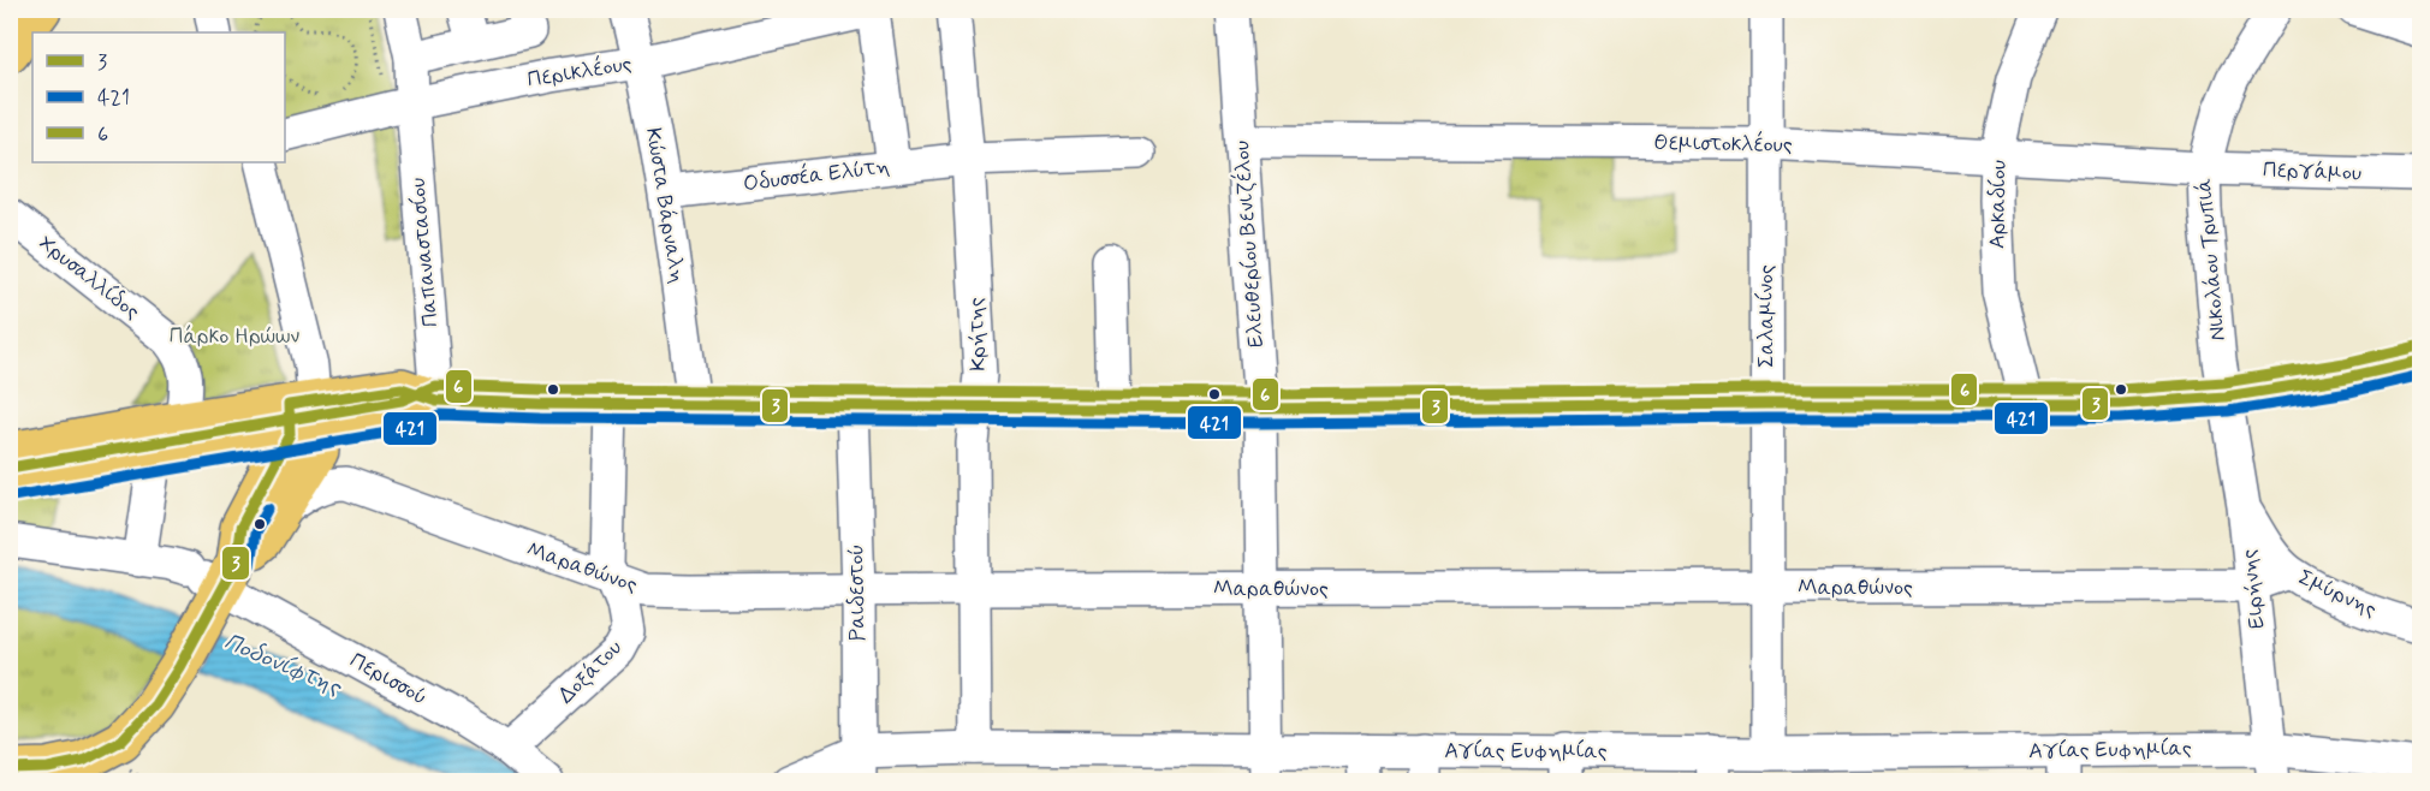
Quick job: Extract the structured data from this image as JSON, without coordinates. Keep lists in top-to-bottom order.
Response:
{
  "streets": {
    "street": [
      "Περικλέους",
      "Θεμιστοκλέους",
      "Περγάμου",
      "Οδυσσέα Ελύτη",
      "Αρκαδίου",
      "Κώστα Βάρναλη",
      "Ελευθερίου Βενιζέλου",
      "Παπαναστασίου",
      "Νικολάου Τρυπιά",
      "Χρυσαλλίδος",
      "Σαλαμίνος",
      "Κρήτης",
      "Μαραθώνος",
      "Ειρήνης",
      "Ραιδεστού",
      "Σμύρνης",
      "Δοξάτου",
      "Περισσού",
      "Αγίας Ευφημίας"
    ]
  },
  "crossings": [
    ["Περικλέους", "Κώστα Βάρναλη"],
    ["Περικλέους", "Παπαναστασίου"],
    ["Θεμιστοκλέους", "Περγάμου"],
    ["Θεμιστοκλέους", "Αρκαδίου"],
    ["Θεμιστοκλέους", "Ελευθερίου Βενιζέλου"],
    ["Θεμιστοκλέους", "Νικολάου Τρυπιά"],
    ["Θεμιστοκλέους", "Σαλαμίνος"],
    ["Περγάμου", "Νικολάου Τρυπιά"],
    ["Οδυσσέα Ελύτη", "Κώστα Βάρναλη"],
    ["Οδυσσέα Ελύτη", "Κρήτης"],
    ["Ελευθερίου Βενιζέλου", "Μαραθώνος"],
    ["Ελευθερίου Βενιζέλου", "Αγίας Ευφημίας"],
    ["Νικολάου Τρυπιά", "Ειρήνης"],
    ["Χρυσαλλίδος", "Μαραθώνος"],
    ["Χρυσαλλίδος", "Περισσού"],
    ["Σαλαμίνος", "Μαραθώνος"],
    ["Σαλαμίνος", "Αγίας Ευφημίας"],
    ["Κρήτης", "Μαραθώνος"],
    ["Κρήτης", "Αγίας Ευφημίας"],
    ["Μαραθώνος", "Ειρήνης"],
    ["Μαραθώνος", "Ραιδεστού"],
    ["Μαραθώνος", "Σμύρνης"],
    ["Μαραθώνος", "Δοξάτου"],
    ["Μαραθώνος", "Περισσού"],
    ["Ειρήνης", "Σμύρνης"],
    ["Ειρήνης", "Αγίας Ευφημίας"],
    ["Ραιδεστού", "Αγίας Ευφημίας"],
    ["Δοξάτου", "Περισσού"]
  ],
  "water": ["Ποδονίφτης"],
  "parks": ["Πάρκο Ηρώων"],
  "lines": ["transit line 6", "transit line 3", "transit line 421"],
  "legend": ["3", "421", "6"]
}
